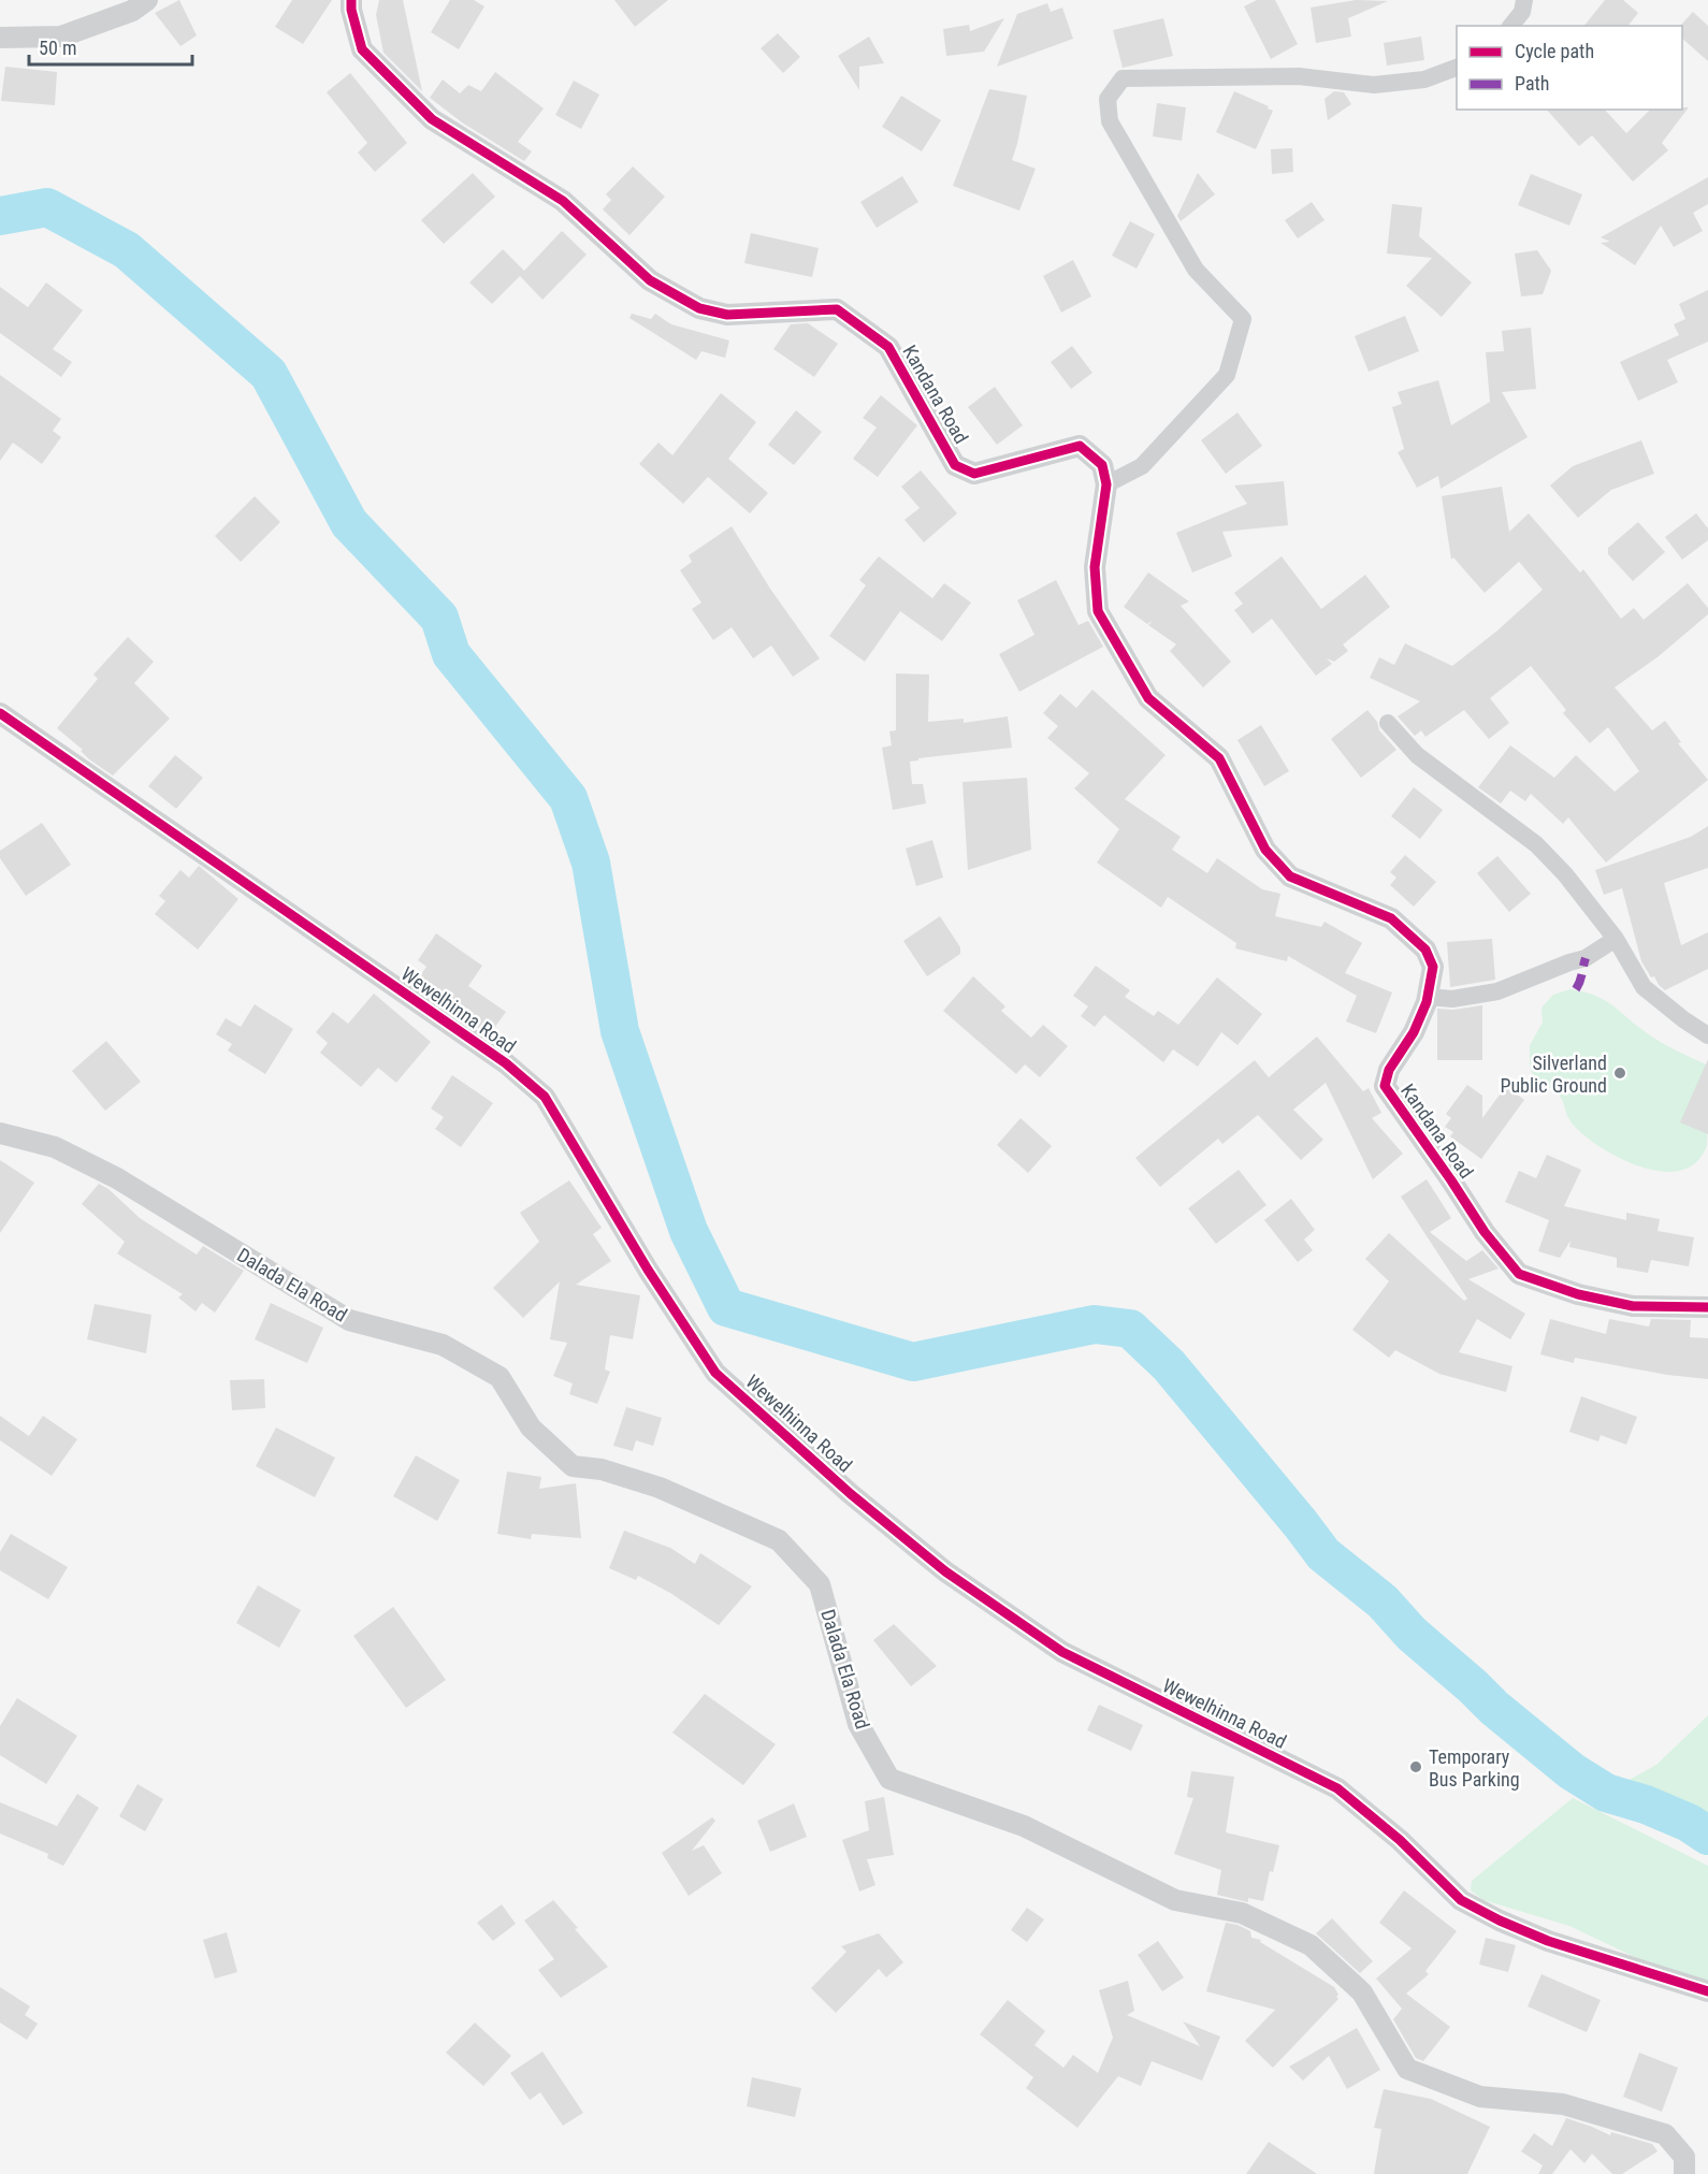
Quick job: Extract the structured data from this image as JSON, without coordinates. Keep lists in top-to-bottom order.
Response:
{
  "streets": {
    "street": ["Kandana Road", "Wewelhinna Road", "Dalada Ela Road"]
  },
  "places": ["Silverland Public Ground", "Temporary Bus Parking"],
  "legend": ["Cycle path", "Path"],
  "scale_bar": "50 m"
}
